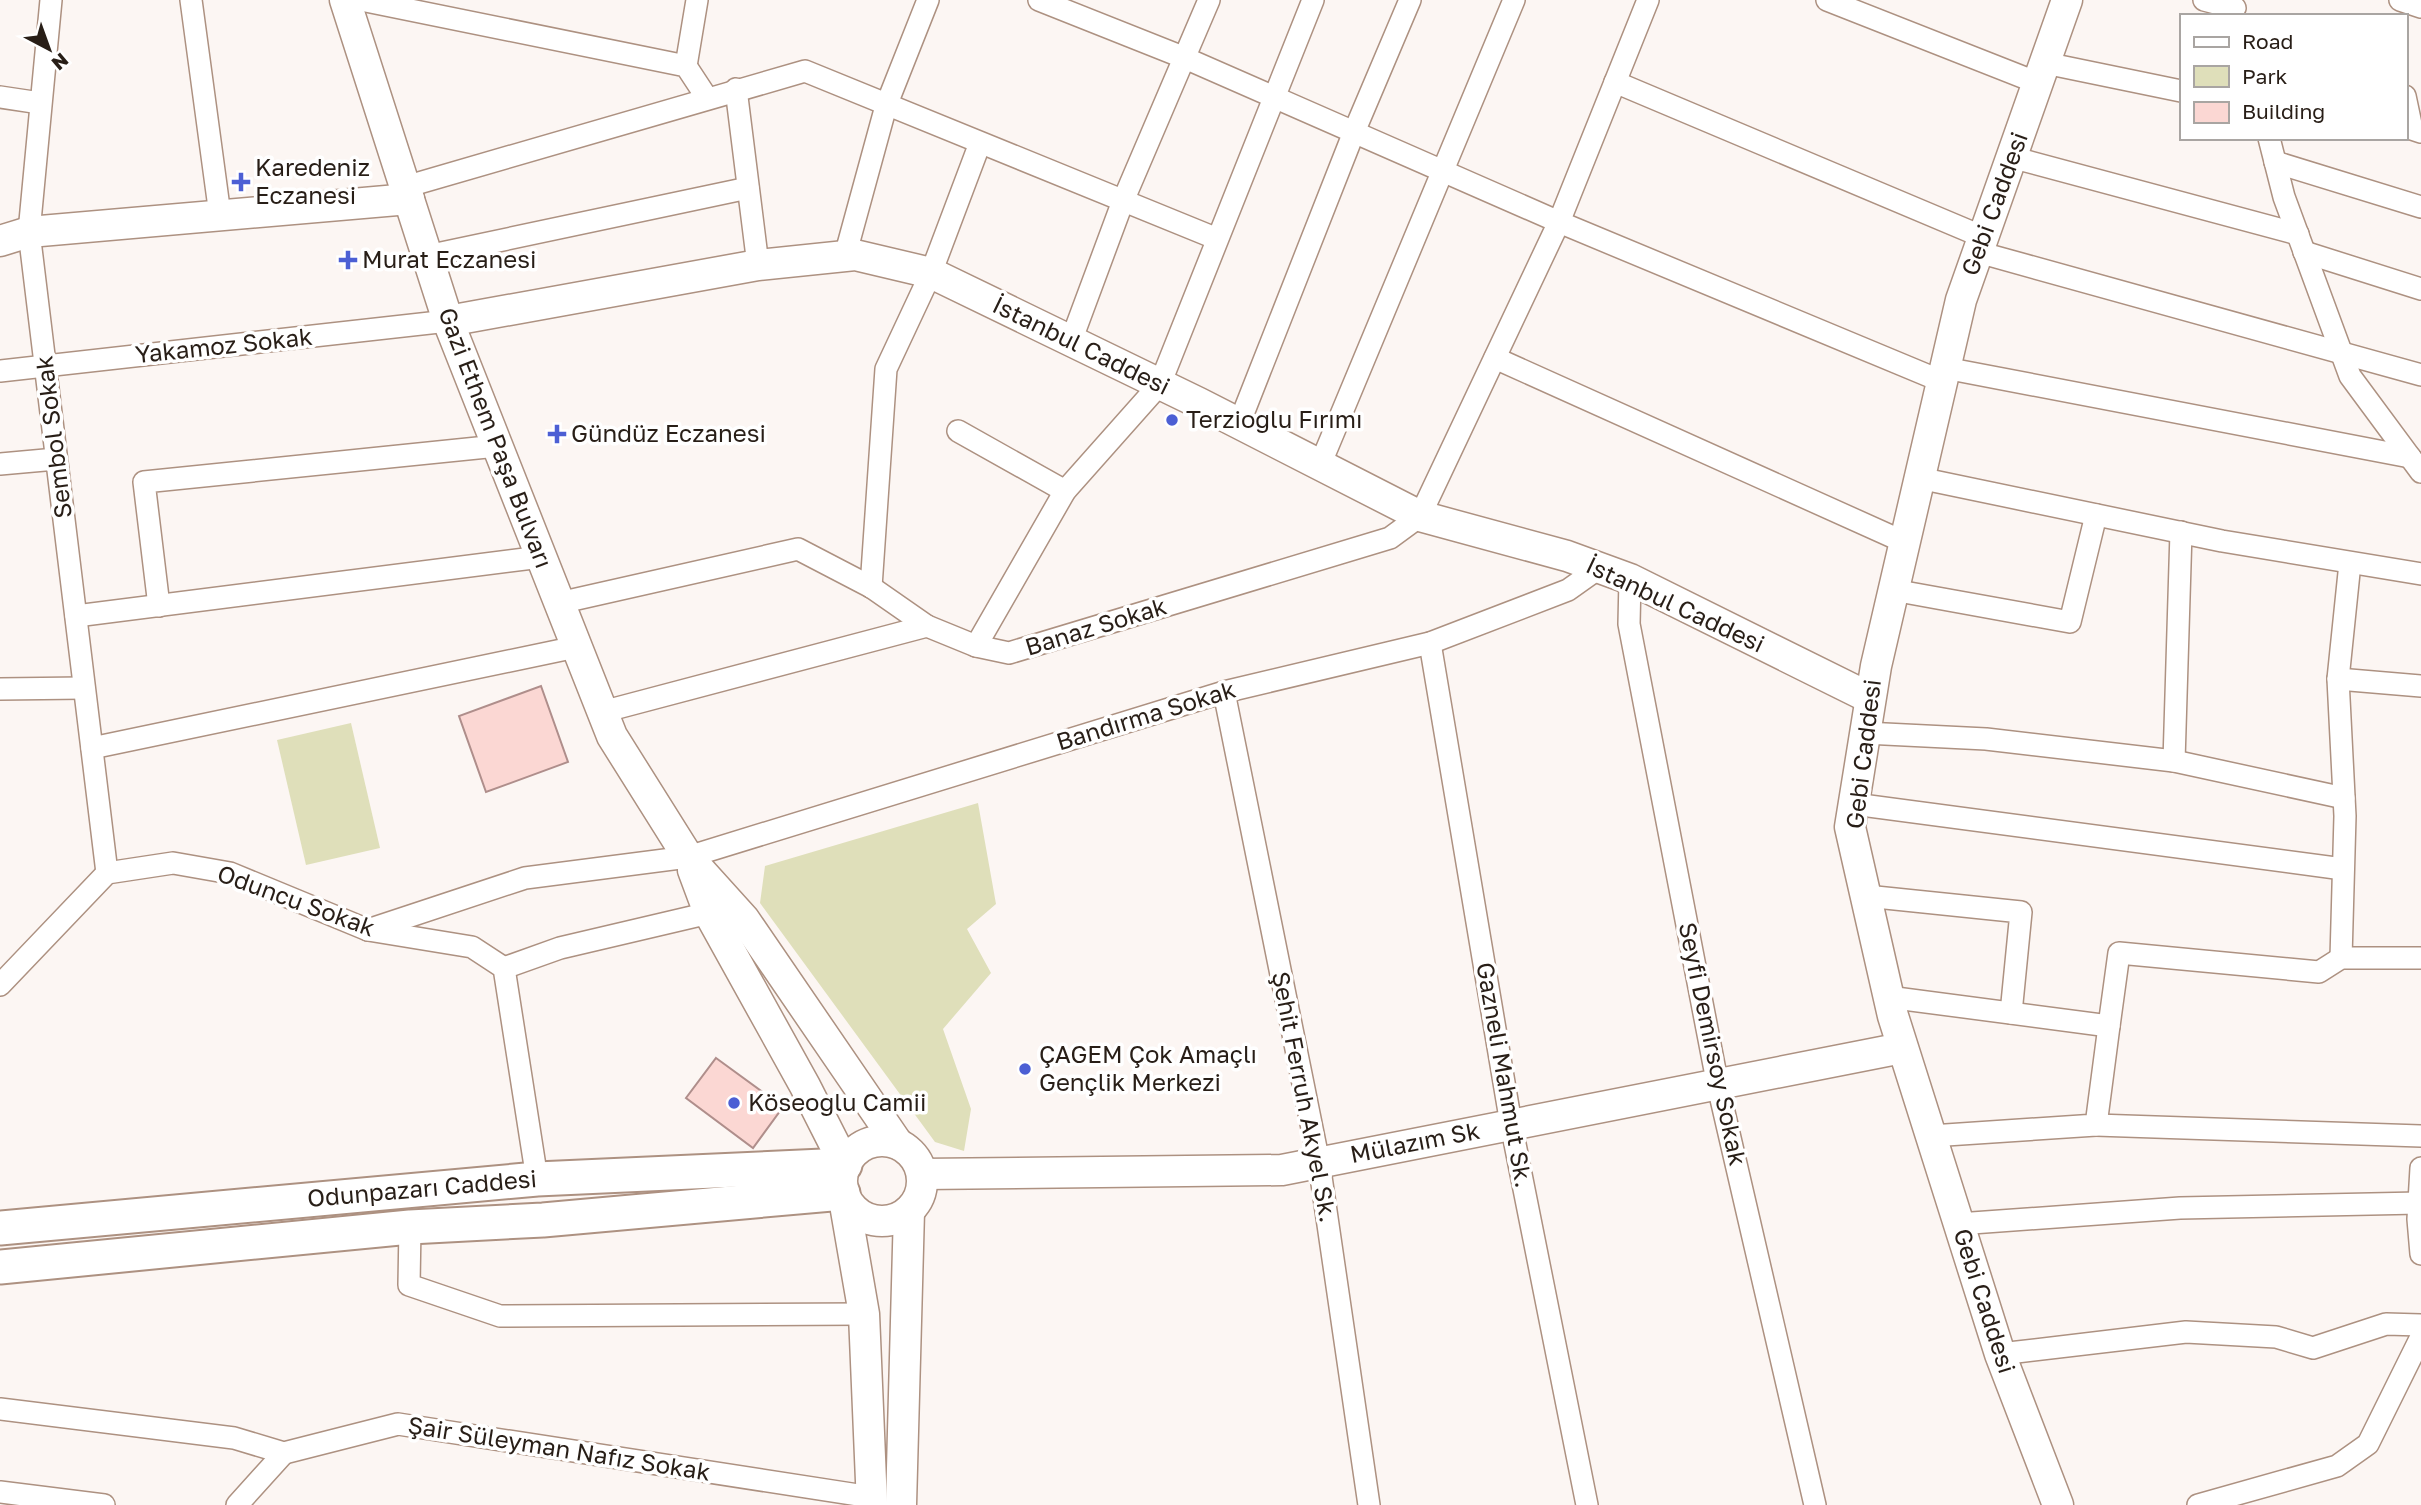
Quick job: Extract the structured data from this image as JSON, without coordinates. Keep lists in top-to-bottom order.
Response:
{
  "streets": {
    "main road": [
      "Gebi Caddesi",
      "İstanbul Caddesi",
      "Gazi Ethem Paşa Bulvarı",
      "Mülazım Sk",
      "Odunpazarı Caddesi"
    ],
    "street": [
      "Yakamoz Sokak",
      "Sembol Sokak",
      "Banaz Sokak",
      "Bandırma Sokak",
      "Oduncu Sokak",
      "Seyfi Demirsoy Sokak",
      "Gazneli Mahmut Sk.",
      "Şehit Ferruh Akyel Sk.",
      "Şair Süleyman Nafız Sokak"
    ]
  },
  "crossings": [
    ["Gebi Caddesi", "İstanbul Caddesi"],
    ["Gebi Caddesi", "Mülazım Sk"],
    ["Yakamoz Sokak", "İstanbul Caddesi"],
    ["Yakamoz Sokak", "Sembol Sokak"],
    ["Yakamoz Sokak", "Gazi Ethem Paşa Bulvarı"],
    ["İstanbul Caddesi", "Gazi Ethem Paşa Bulvarı"],
    ["İstanbul Caddesi", "Banaz Sokak"],
    ["İstanbul Caddesi", "Bandırma Sokak"],
    ["İstanbul Caddesi", "Seyfi Demirsoy Sokak"],
    ["Sembol Sokak", "Oduncu Sokak"],
    ["Gazi Ethem Paşa Bulvarı", "Banaz Sokak"],
    ["Gazi Ethem Paşa Bulvarı", "Bandırma Sokak"],
    ["Gazi Ethem Paşa Bulvarı", "Mülazım Sk"],
    ["Gazi Ethem Paşa Bulvarı", "Odunpazarı Caddesi"],
    ["Gazi Ethem Paşa Bulvarı", "Şair Süleyman Nafız Sokak"],
    ["Bandırma Sokak", "Oduncu Sokak"],
    ["Bandırma Sokak", "Gazneli Mahmut Sk."],
    ["Bandırma Sokak", "Şehit Ferruh Akyel Sk."],
    ["Seyfi Demirsoy Sokak", "Mülazım Sk"],
    ["Gazneli Mahmut Sk.", "Mülazım Sk"],
    ["Şehit Ferruh Akyel Sk.", "Mülazım Sk"],
    ["Mülazım Sk", "Odunpazarı Caddesi"]
  ],
  "places": {
    "health": ["Karedeniz Eczanesi", "Murat Eczanesi", "Gündüz Eczanesi"],
    "other": ["Terzioğlu Fırımı", "ÇAGEM Çok Amaçlı Gençlik Merkezi", "Köseoğlu Camii"]
  },
  "legend": ["Road", "Park", "Building"],
  "north": "bottom right"
}
